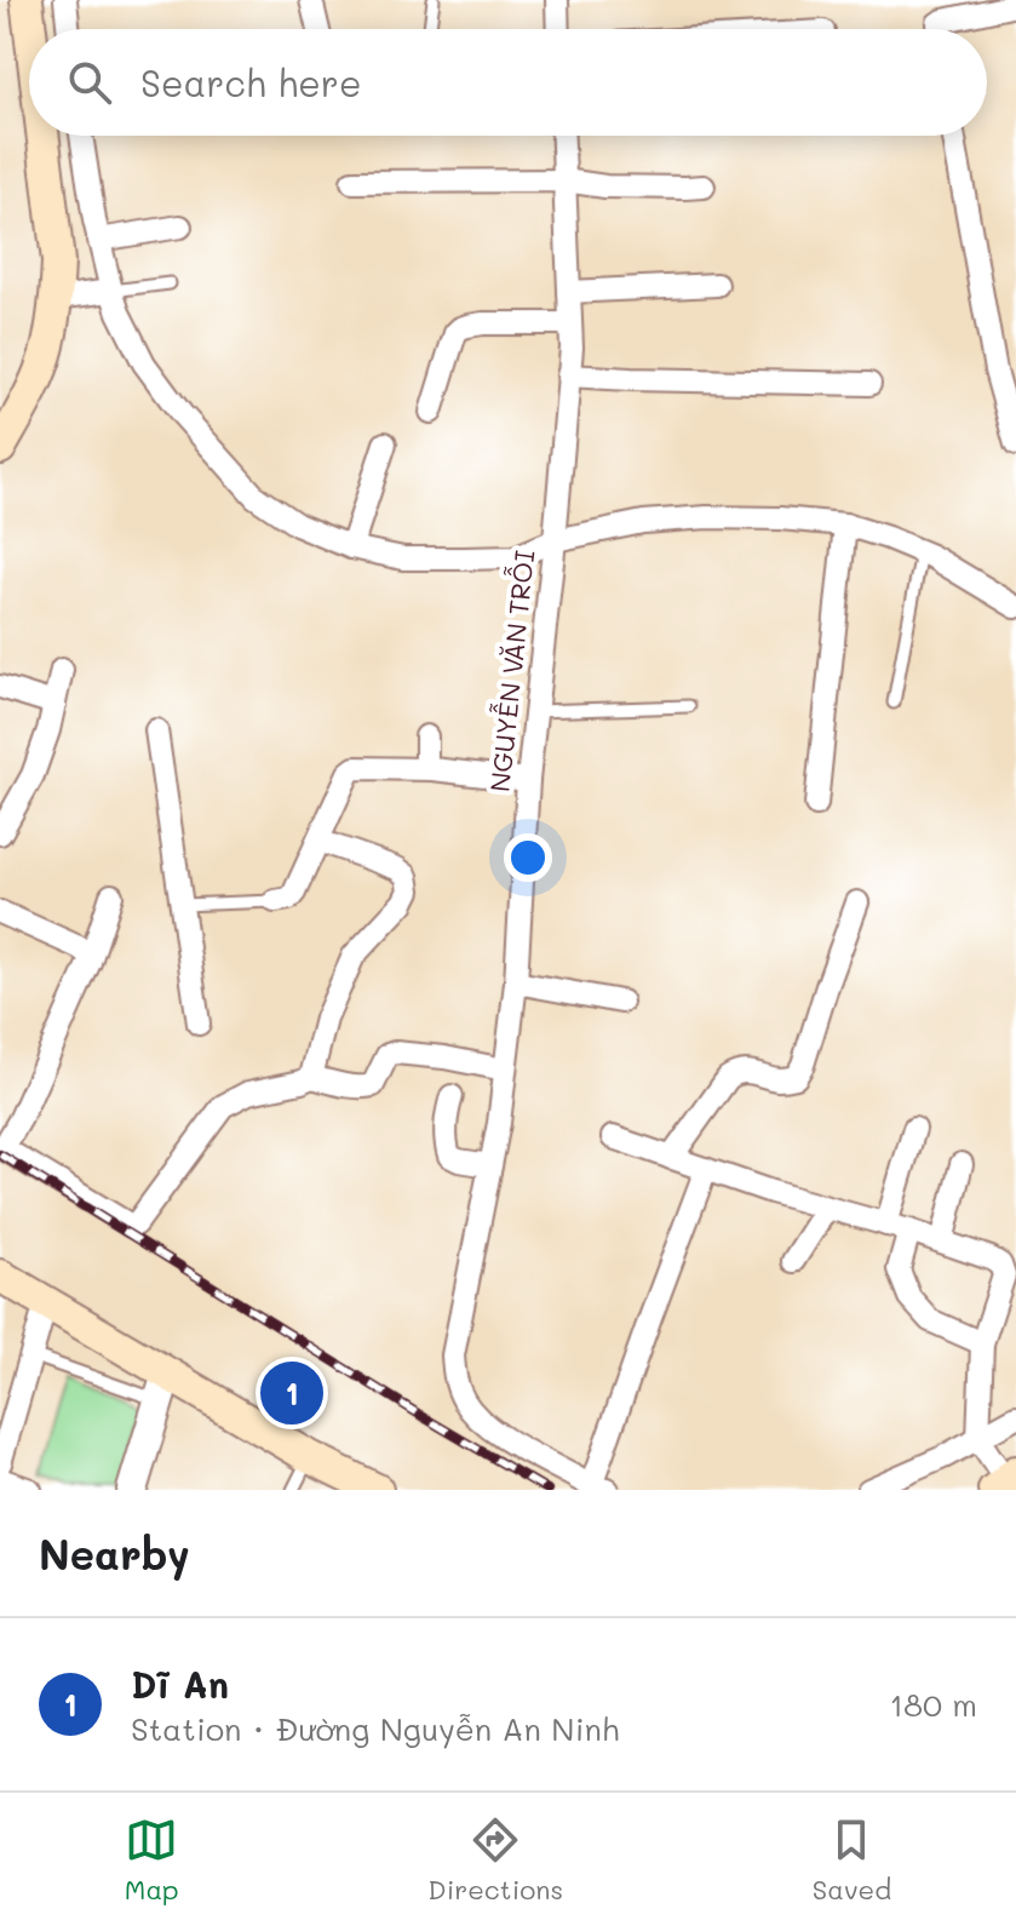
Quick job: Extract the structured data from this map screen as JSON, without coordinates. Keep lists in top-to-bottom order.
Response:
{
  "streets": {
    "street": ["NGUYỄN VĂN TRỖI"]
  },
  "page": {
    "search": "Search here",
    "pins": "1",
    "heading": "Nearby",
    "list": [
      {
        "mark": "1",
        "name": "Dĩ An",
        "note": "Station · Đường Nguyễn An Ninh",
        "value": "180 m"
      }
    ],
    "nav": ["Map", "Directions", "Saved"]
  }
}
